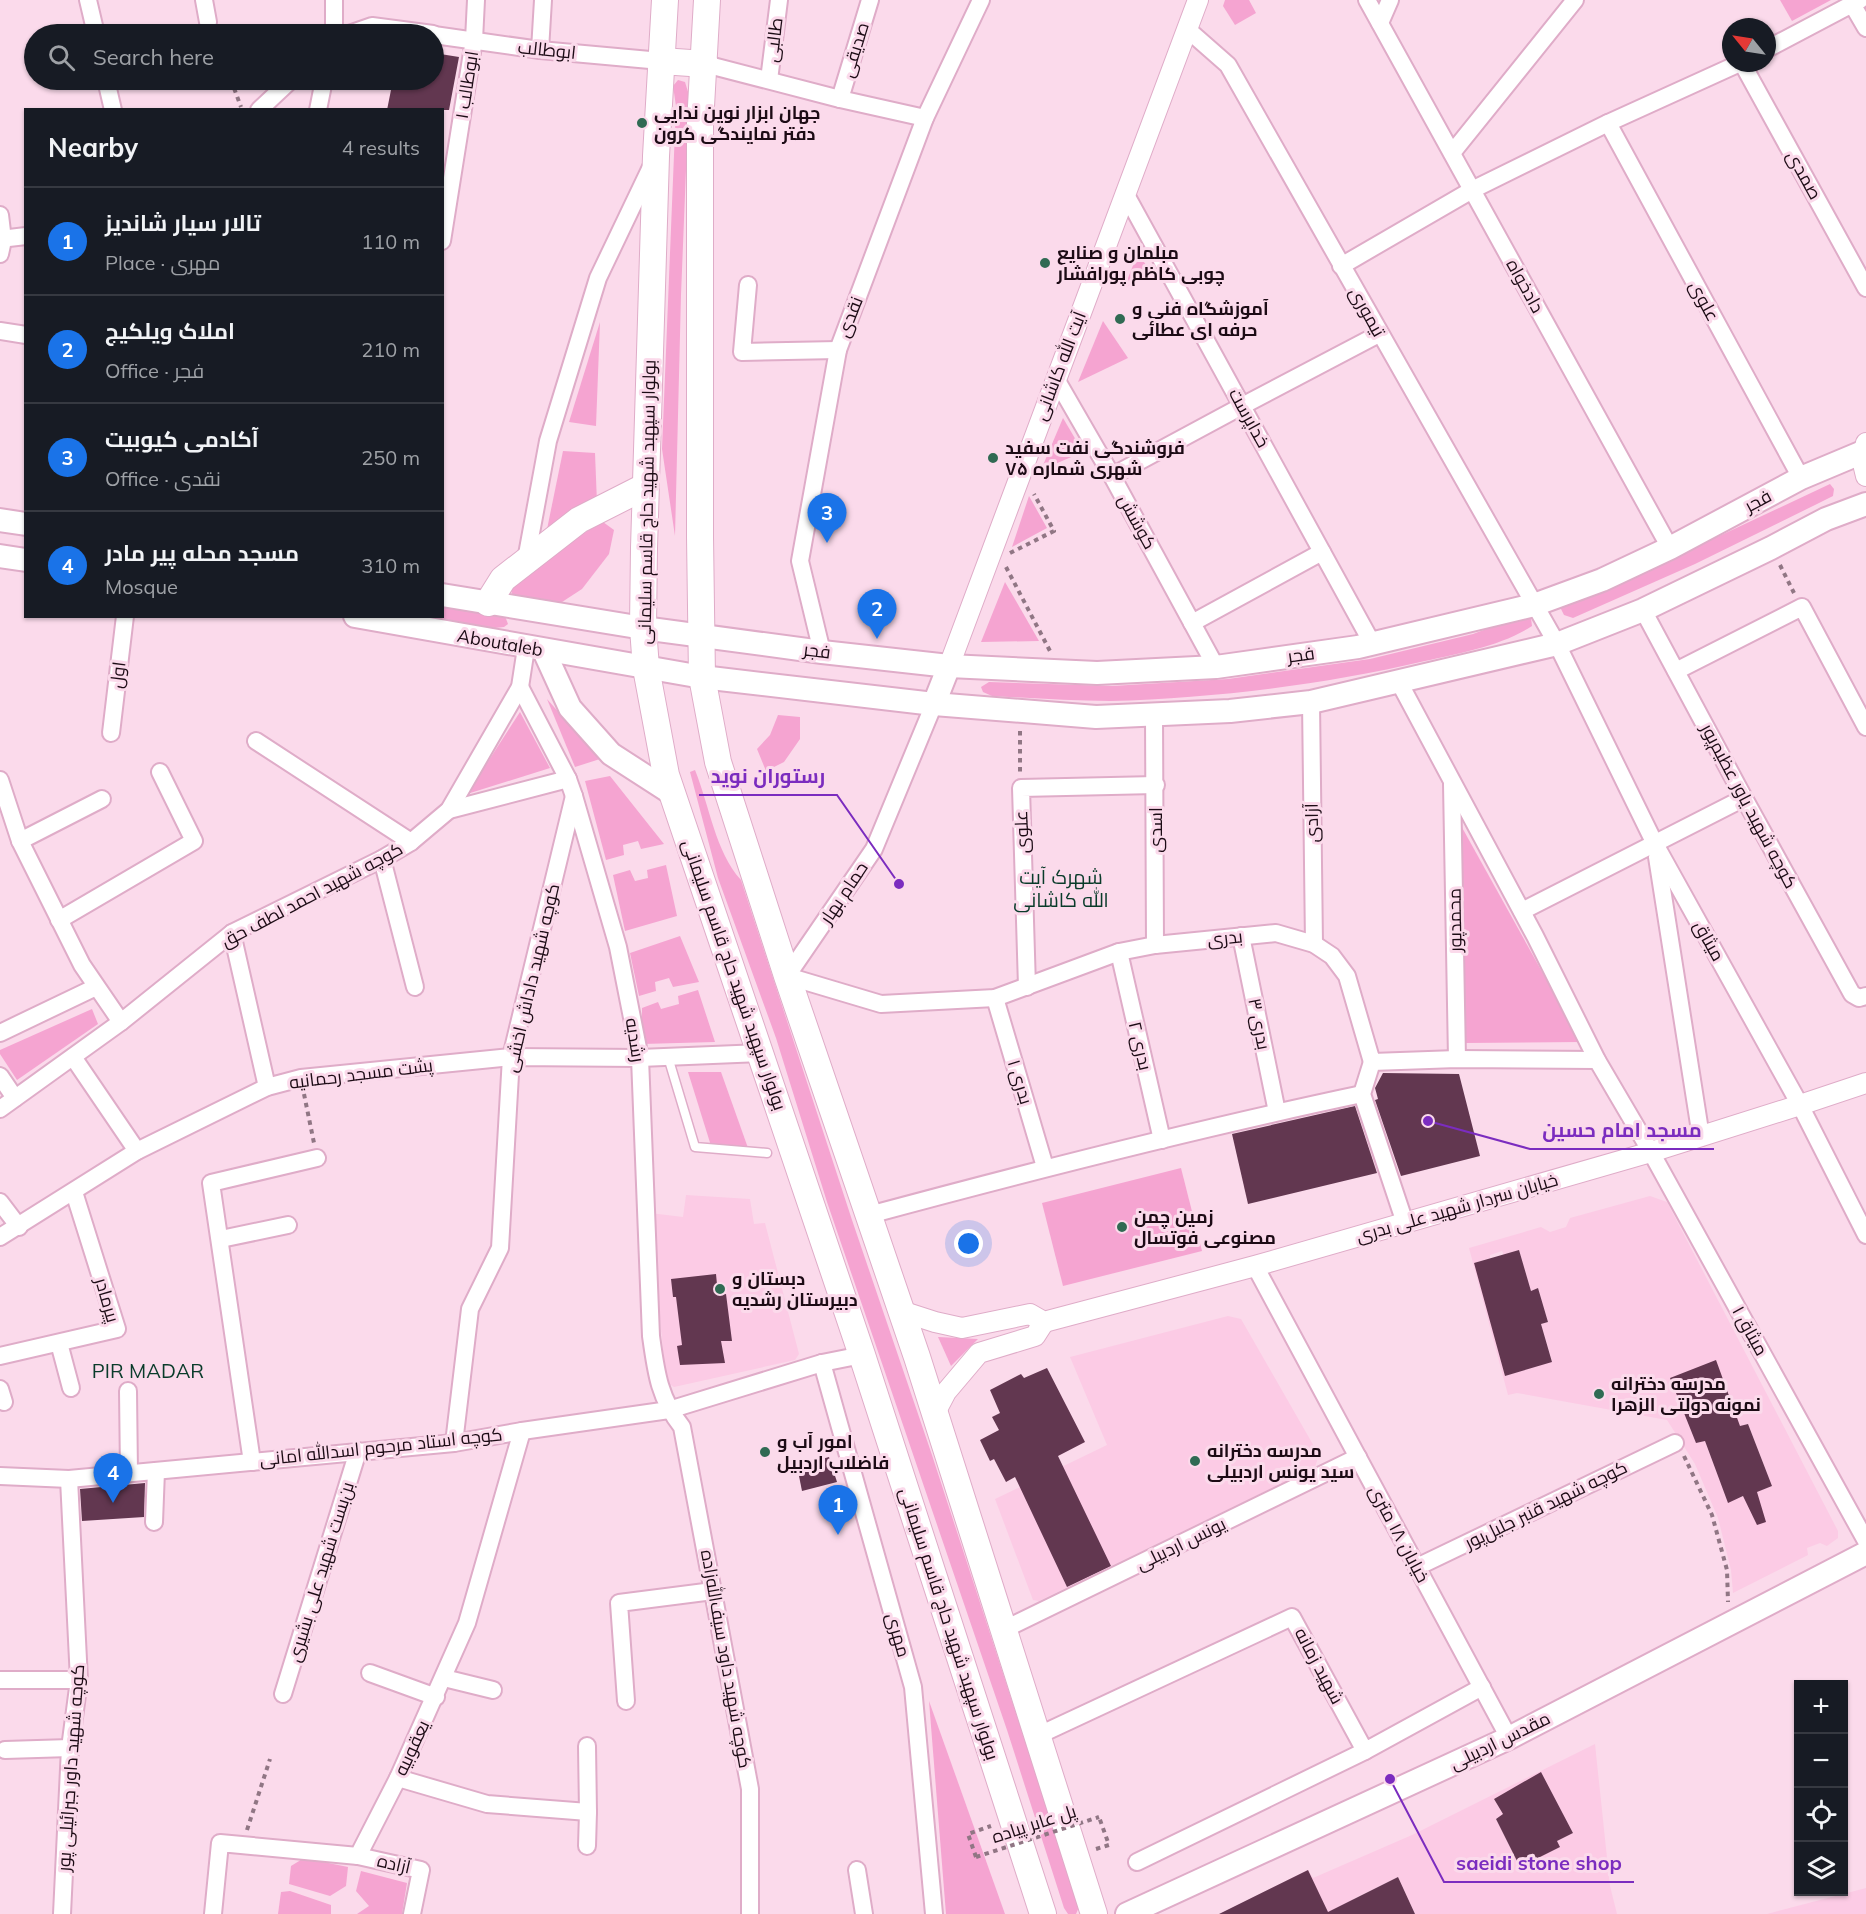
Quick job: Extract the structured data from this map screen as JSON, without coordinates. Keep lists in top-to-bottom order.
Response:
{
  "streets": {
    "main road": [
      "فجر",
      "بولوار سپهبد شهید حاج قاسم سلیمانی",
      "Aboutaleb",
      "مقدس اردبیلی"
    ],
    "street": [
      "طالبی",
      "ابوطالب",
      "صدیقی",
      "ابوطالب ۱",
      "صمدی",
      "دادخواه",
      "علوی",
      "تیموری",
      "نقدی",
      "آیت الله کاشانی",
      "خداپرست",
      "کوشش",
      "اول",
      "کوچه شهید یاور عظیم‌پور",
      "آزادی",
      "اسدی",
      "حمام بهار",
      "کوچه شهید احمد لطف حق",
      "محمدپور",
      "بدری",
      "میثاق",
      "کوچه شهید داداش اخشی",
      "بدری ۳",
      "رشدیه",
      "بدری ۲",
      "پشت مسجد رحمانیه",
      "بدری ۱",
      "خیابان سردار شهید علی بدری",
      "پیرمادر",
      "میثاق ۱",
      "کوچه استاد مرحوم اسدالله امانی",
      "کوچه شهید قنبر جلیل‌پور",
      "خیابان ۱۸ متری",
      "یونس اردبیلی",
      "بن‌بست شهید علی بشیری",
      "مهری",
      "کوچه شهید داود سیف‌الله‌زاده",
      "شهید زمانه",
      "یعقوبیه",
      "کوچه شهید داور جبرائیلی پور",
      "آزاده"
    ],
    "path": ["پل عابر پیاده"]
  },
  "crossings": [
    ["ابوطالب", "ابوطالب ۱"],
    ["ابوطالب", "بولوار سپهبد شهید حاج قاسم سلیمانی"],
    ["دادخواه", "فجر"],
    ["علوی", "فجر"],
    ["علوی", "بدری"],
    ["تیموری", "آیت الله کاشانی"],
    ["تیموری", "فجر"],
    ["تیموری", "میثاق"],
    ["نقدی", "فجر"],
    ["آیت الله کاشانی", "خداپرست"],
    ["آیت الله کاشانی", "فجر"],
    ["آیت الله کاشانی", "کوشش"],
    ["خداپرست", "فجر"],
    ["فجر", "کوشش"],
    ["فجر", "Aboutaleb"],
    ["بولوار سپهبد شهید حاج قاسم سلیمانی", "Aboutaleb"],
    ["بولوار سپهبد شهید حاج قاسم سلیمانی", "پشت مسجد رحمانیه"],
    ["بولوار سپهبد شهید حاج قاسم سلیمانی", "کوچه استاد مرحوم اسدالله امانی"],
    ["Aboutaleb", "کوچه شهید احمد لطف حق"],
    ["آزادی", "بدری"],
    ["اسدی", "بدری"],
    ["حمام بهار", "بدری"],
    ["کوچه شهید احمد لطف حق", "رشدیه"],
    ["بدری", "بدری ۳"],
    ["بدری", "بدری ۲"],
    ["بدری", "بدری ۱"],
    ["میثاق", "خیابان سردار شهید علی بدری"],
    ["کوچه شهید داداش اخشی", "رشدیه"],
    ["کوچه شهید داداش اخشی", "پشت مسجد رحمانیه"],
    ["کوچه شهید داداش اخشی", "کوچه استاد مرحوم اسدالله امانی"],
    ["رشدیه", "پشت مسجد رحمانیه"],
    ["رشدیه", "کوچه استاد مرحوم اسدالله امانی"],
    ["رشدیه", "کوچه شهید داود سیف‌الله‌زاده"],
    ["پشت مسجد رحمانیه", "پیرمادر"],
    ["خیابان سردار شهید علی بدری", "میثاق ۱"],
    ["خیابان سردار شهید علی بدری", "خیابان ۱۸ متری"],
    ["کوچه استاد مرحوم اسدالله امانی", "بن‌بست شهید علی بشیری"],
    ["کوچه استاد مرحوم اسدالله امانی", "مهری"],
    ["کوچه استاد مرحوم اسدالله امانی", "کوچه شهید داود سیف‌الله‌زاده"],
    ["کوچه استاد مرحوم اسدالله امانی", "یعقوبیه"],
    ["کوچه استاد مرحوم اسدالله امانی", "کوچه شهید داور جبرائیلی پور"],
    ["کوچه شهید قنبر جلیل‌پور", "خیابان ۱۸ متری"],
    ["خیابان ۱۸ متری", "یونس اردبیلی"],
    ["خیابان ۱۸ متری", "مقدس اردبیلی"],
    ["یعقوبیه", "آزاده"]
  ],
  "districts": ["شهرک آیت الله کاشانی", "PIR MADAR"],
  "places": [
    "جهان ابزار نوین ندایی دفتر نمایندگی کرون",
    "مبلمان و صنایع چوبی کاظم پورافشار",
    "آموزشگاه فنی و حرفه ای عطائی",
    "فروشندگی نفت سفید شهری شماره ۷۵",
    "رستوران نوید",
    "مسجد امام حسین",
    "زمین چمن مصنوعی فوتسال",
    "دبستان و دبیرستان رشدیه",
    "مدرسه دخترانه نمونه دولتی الزهرا",
    "امور آب و فاضلاب اردبیل",
    "مدرسه دخترانه سید یونس اردبیلی",
    "saeidi stone shop"
  ],
  "north": "top left",
  "page": {
    "search": "Search here",
    "heading": ["Nearby", "4 results"],
    "list": [
      {
        "mark": "1",
        "name": "تالار سیار شاندیز",
        "note": "Place · مهری",
        "value": "110 m"
      },
      {
        "mark": "2",
        "name": "املاک ویلکیج",
        "note": "Office · فجر",
        "value": "210 m"
      },
      {
        "mark": "3",
        "name": "آکادمی کیوبیت",
        "note": "Office · نقدی",
        "value": "250 m"
      },
      {
        "mark": "4",
        "name": "مسجد محله پیر مادر",
        "note": "Mosque",
        "value": "310 m"
      }
    ],
    "pins": [
      "3",
      "2",
      "4",
      "1"
    ],
    "map_buttons": ["+", "−"]
  }
}
